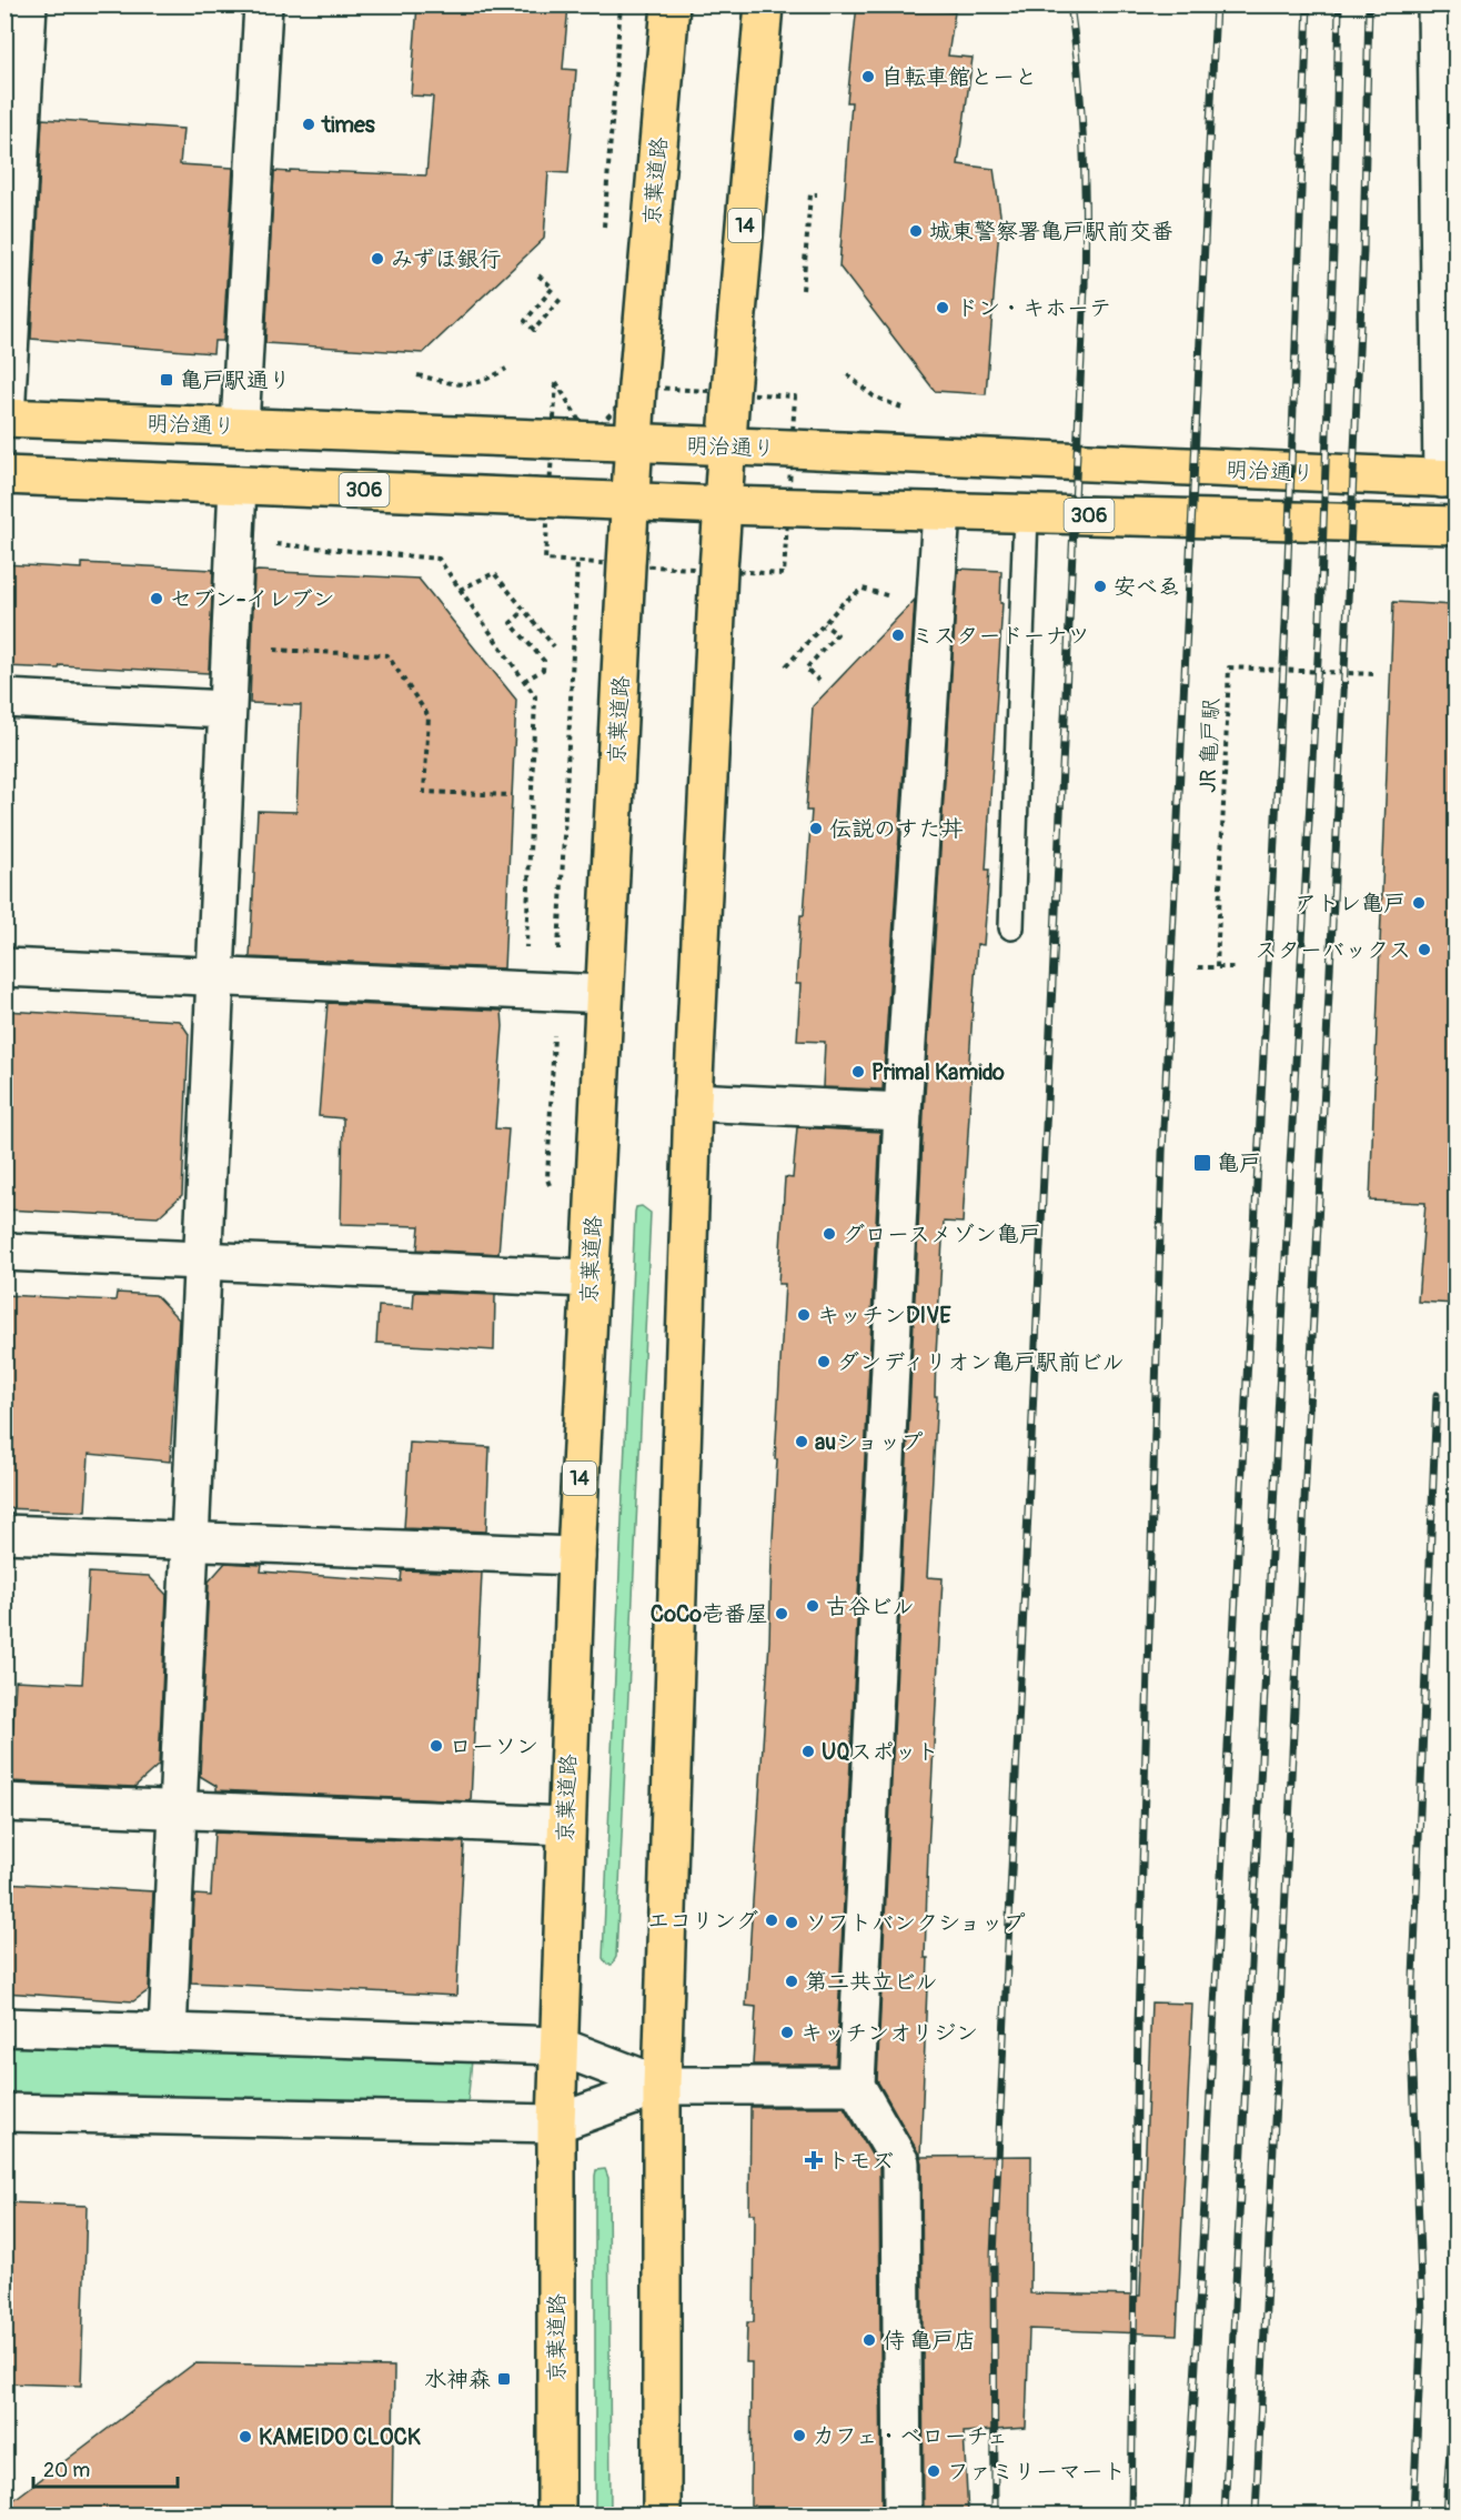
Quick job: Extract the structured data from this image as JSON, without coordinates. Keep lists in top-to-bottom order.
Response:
{
  "streets": {
    "main road": [
      "京葉道路",
      "14",
      "明治通り",
      "306"
    ],
    "path": ["JR 亀戸駅"]
  },
  "crossings": [
    ["京葉道路", "明治通り"],
    ["京葉道路", "306"],
    ["14", "明治通り"],
    ["14", "306"]
  ],
  "places": {
    "other": [
      "自転車館とーと",
      "times",
      "城東警察署亀戸駅前交番",
      "みずほ銀行",
      "ドン・キホーテ",
      "安べゑ",
      "セブン-イレブン",
      "ミスタードーナツ",
      "伝説のすた丼",
      "アトレ亀戸",
      "スターバックス",
      "Primal Kamido",
      "グロースメゾン亀戸",
      "キッチンDIVE",
      "ダンディリオン亀戸駅前ビル",
      "auショップ",
      "古谷ビル",
      "CoCo壱番屋",
      "ローソン",
      "UQスポット",
      "エコリング",
      "ソフトバンクショップ",
      "第二共立ビル",
      "キッチンオリジン",
      "侍 亀戸店",
      "カフェ・ベローチェ",
      "KAMEIDO CLOCK",
      "ファミリーマート"
    ],
    "transit": ["亀戸駅通り", "亀戸", "水神森"],
    "health": ["トモズ"]
  },
  "scale_bar": "20 m"
}
